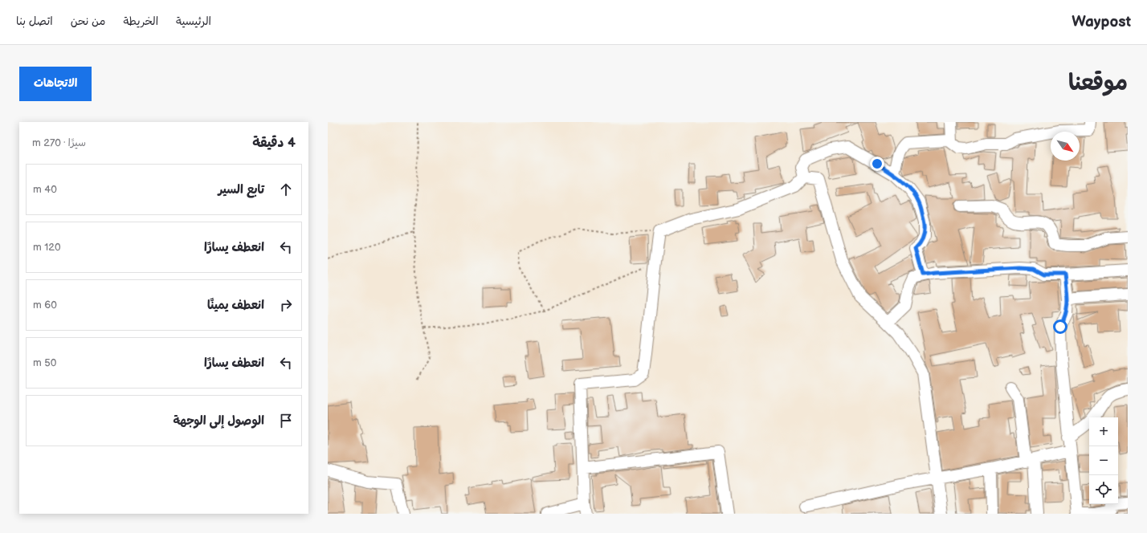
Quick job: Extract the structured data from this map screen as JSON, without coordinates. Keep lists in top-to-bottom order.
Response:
{
  "north": "bottom right",
  "page": {
    "header": "Waypost",
    "nav": [
      "الرئيسية",
      "الخريطة",
      "من نحن",
      "اتصل بنا"
    ],
    "title": "موقعنا",
    "buttons": "الاتجاهات",
    "heading": ["4 دقيقة", "سيرًا · 270 m"],
    "list": [
      ["تابع السير", "40 m"],
      ["انعطف يسارًا", "120 m"],
      ["انعطف يمينًا", "60 m"],
      ["انعطف يسارًا", "50 m"],
      "الوصول إلى الوجهة"
    ],
    "map_buttons": ["+", "−"]
  }
}
